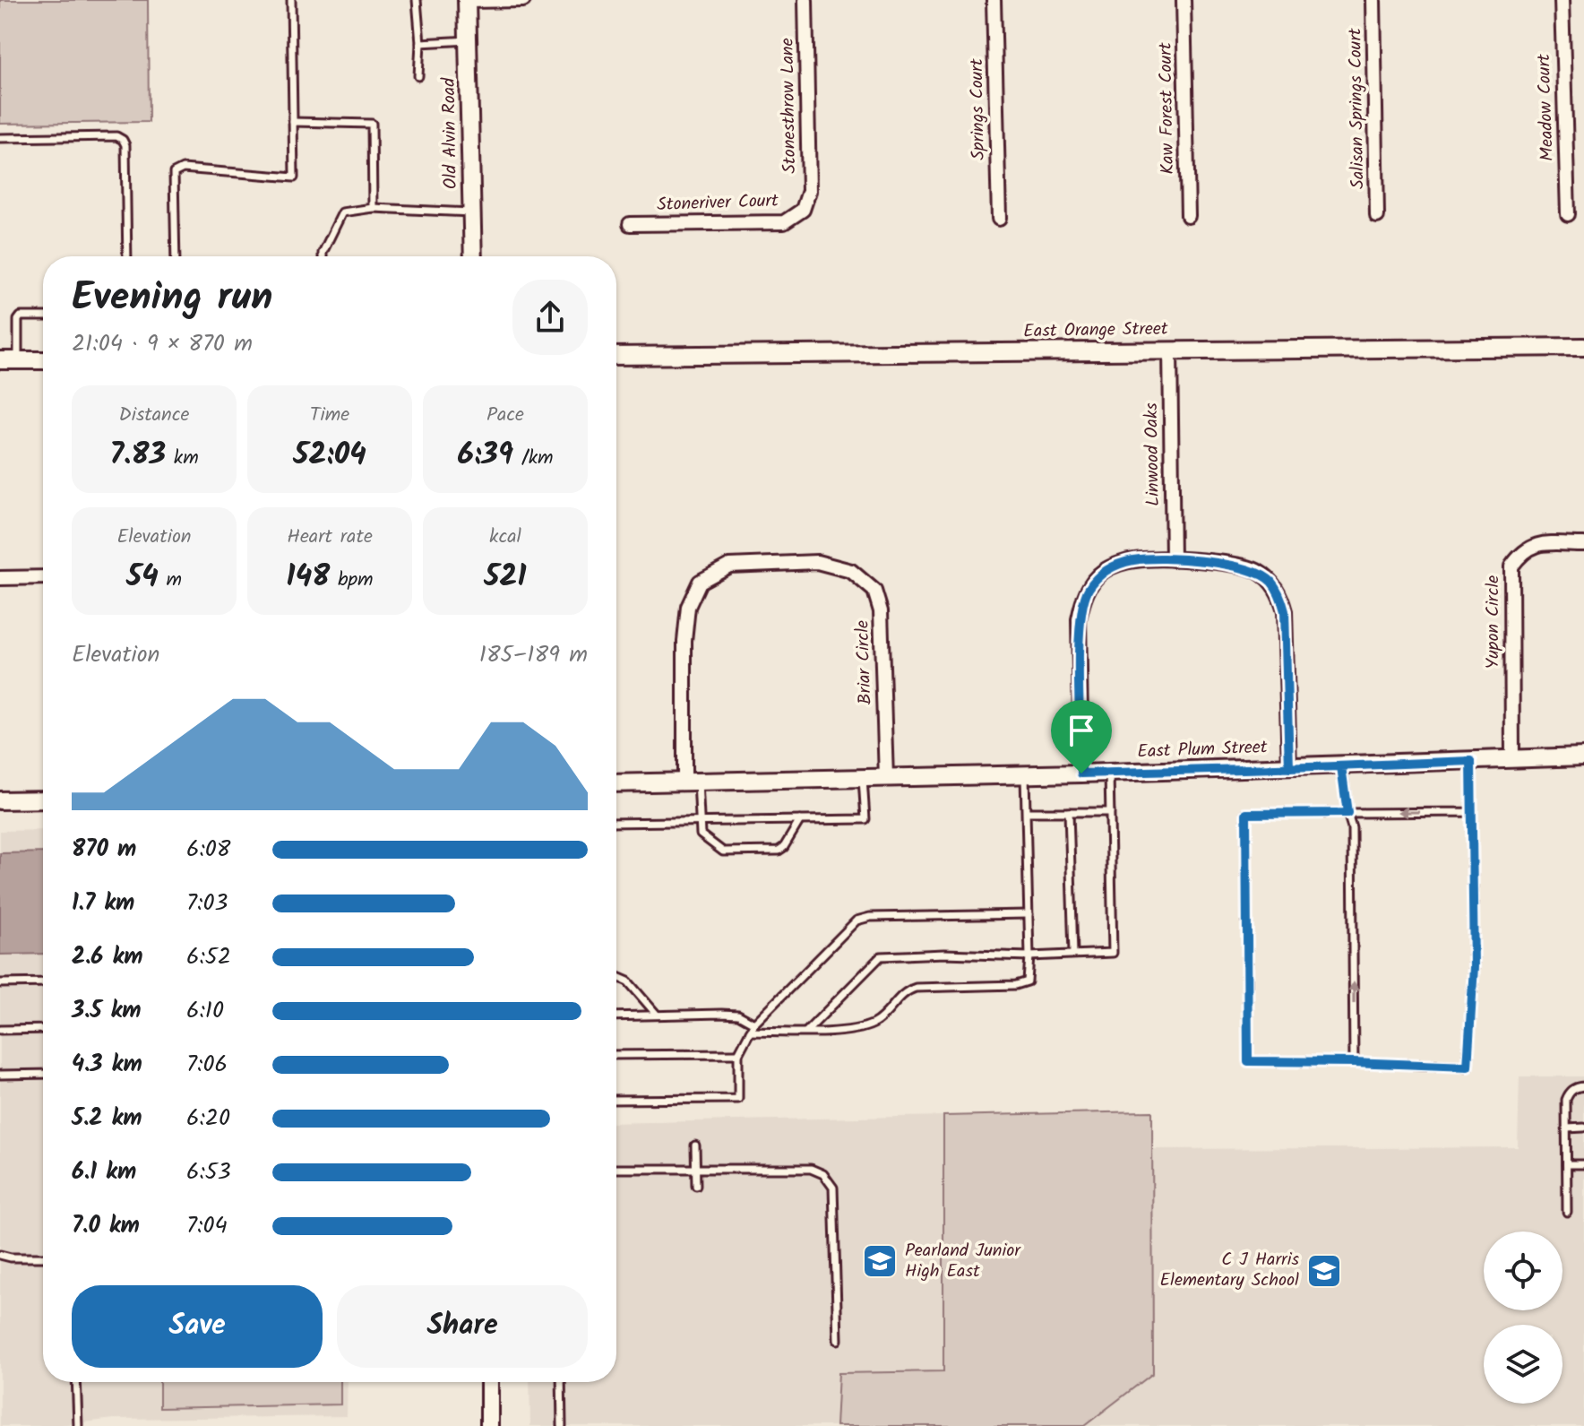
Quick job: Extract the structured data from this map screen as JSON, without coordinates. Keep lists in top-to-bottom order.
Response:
{
  "streets": {
    "street": [
      "Stonesthrow Lane",
      "Meadow Court",
      "Kaw Forest Court",
      "Salisan Springs Court",
      "Springs Court",
      "Old Alvin Road",
      "Stoneriver Court",
      "East Orange Street",
      "Linwood Oaks",
      "Yupon Circle",
      "Briar Circle",
      "East Plum Street"
    ]
  },
  "crossings": [
    ["Stonesthrow Lane", "Stoneriver Court"],
    ["East Orange Street", "Linwood Oaks"],
    ["Yupon Circle", "East Plum Street"],
    ["Briar Circle", "East Plum Street"]
  ],
  "places": {
    "school or university": ["Pearland Junior High East", "C J Harris Elementary School"]
  },
  "page": {
    "heading": ["Evening run", "21:04 · 9 × 870 m"],
    "stats": [
      ["Distance", "7.83 km"],
      ["Time", "52:04"],
      ["Pace", "6:39 /km"],
      ["Elevation", "54 m"],
      ["Heart rate", "148 bpm"],
      ["kcal", "521"]
    ],
    "chart": ["Elevation", "185–189 m"],
    "list": [
      {
        "name": "870 m",
        "note": "6:08"
      },
      {
        "name": "1.7 km",
        "note": "7:03"
      },
      {
        "name": "2.6 km",
        "note": "6:52"
      },
      {
        "name": "3.5 km",
        "note": "6:10"
      },
      {
        "name": "4.3 km",
        "note": "7:06"
      },
      {
        "name": "5.2 km",
        "note": "6:20"
      },
      {
        "name": "6.1 km",
        "note": "6:53"
      },
      {
        "name": "7.0 km",
        "note": "7:04"
      }
    ],
    "buttons": ["Save", "Share"]
  }
}
